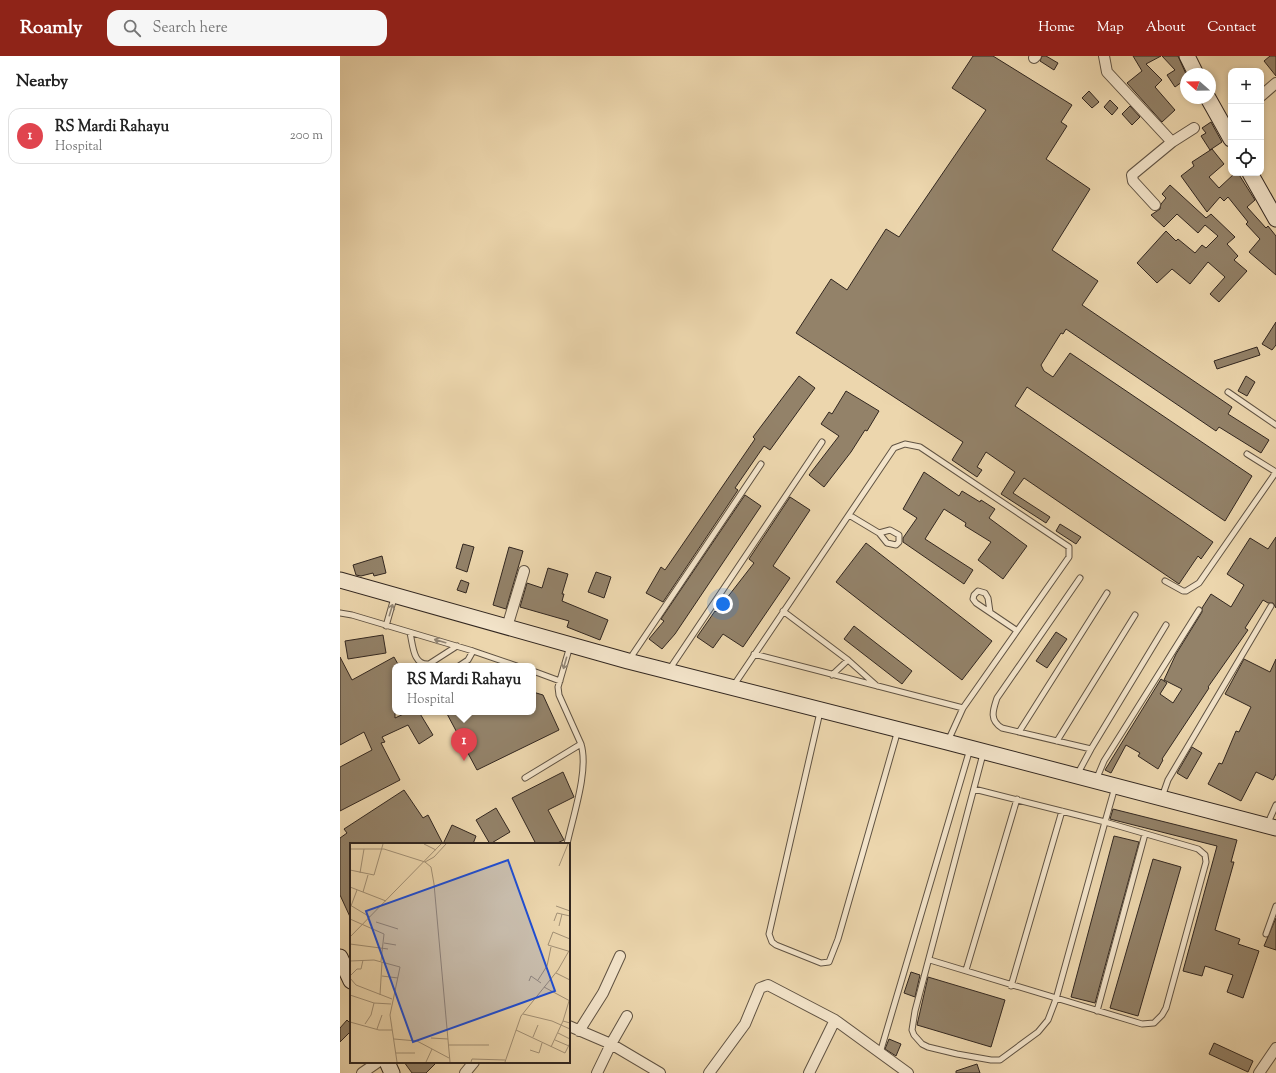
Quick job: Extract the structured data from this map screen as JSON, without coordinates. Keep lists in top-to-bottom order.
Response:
{
  "north": "left",
  "page": {
    "header": "Roamly",
    "search": "Search here",
    "nav": [
      "Home",
      "Map",
      "About",
      "Contact"
    ],
    "heading": "Nearby",
    "map_buttons": ["+", "−"],
    "list": [
      {
        "mark": "1",
        "name": "RS Mardi Rahayu",
        "note": "Hospital",
        "value": "200 m"
      }
    ],
    "popup": ["RS Mardi Rahayu", "Hospital"],
    "pins": "1"
  }
}
